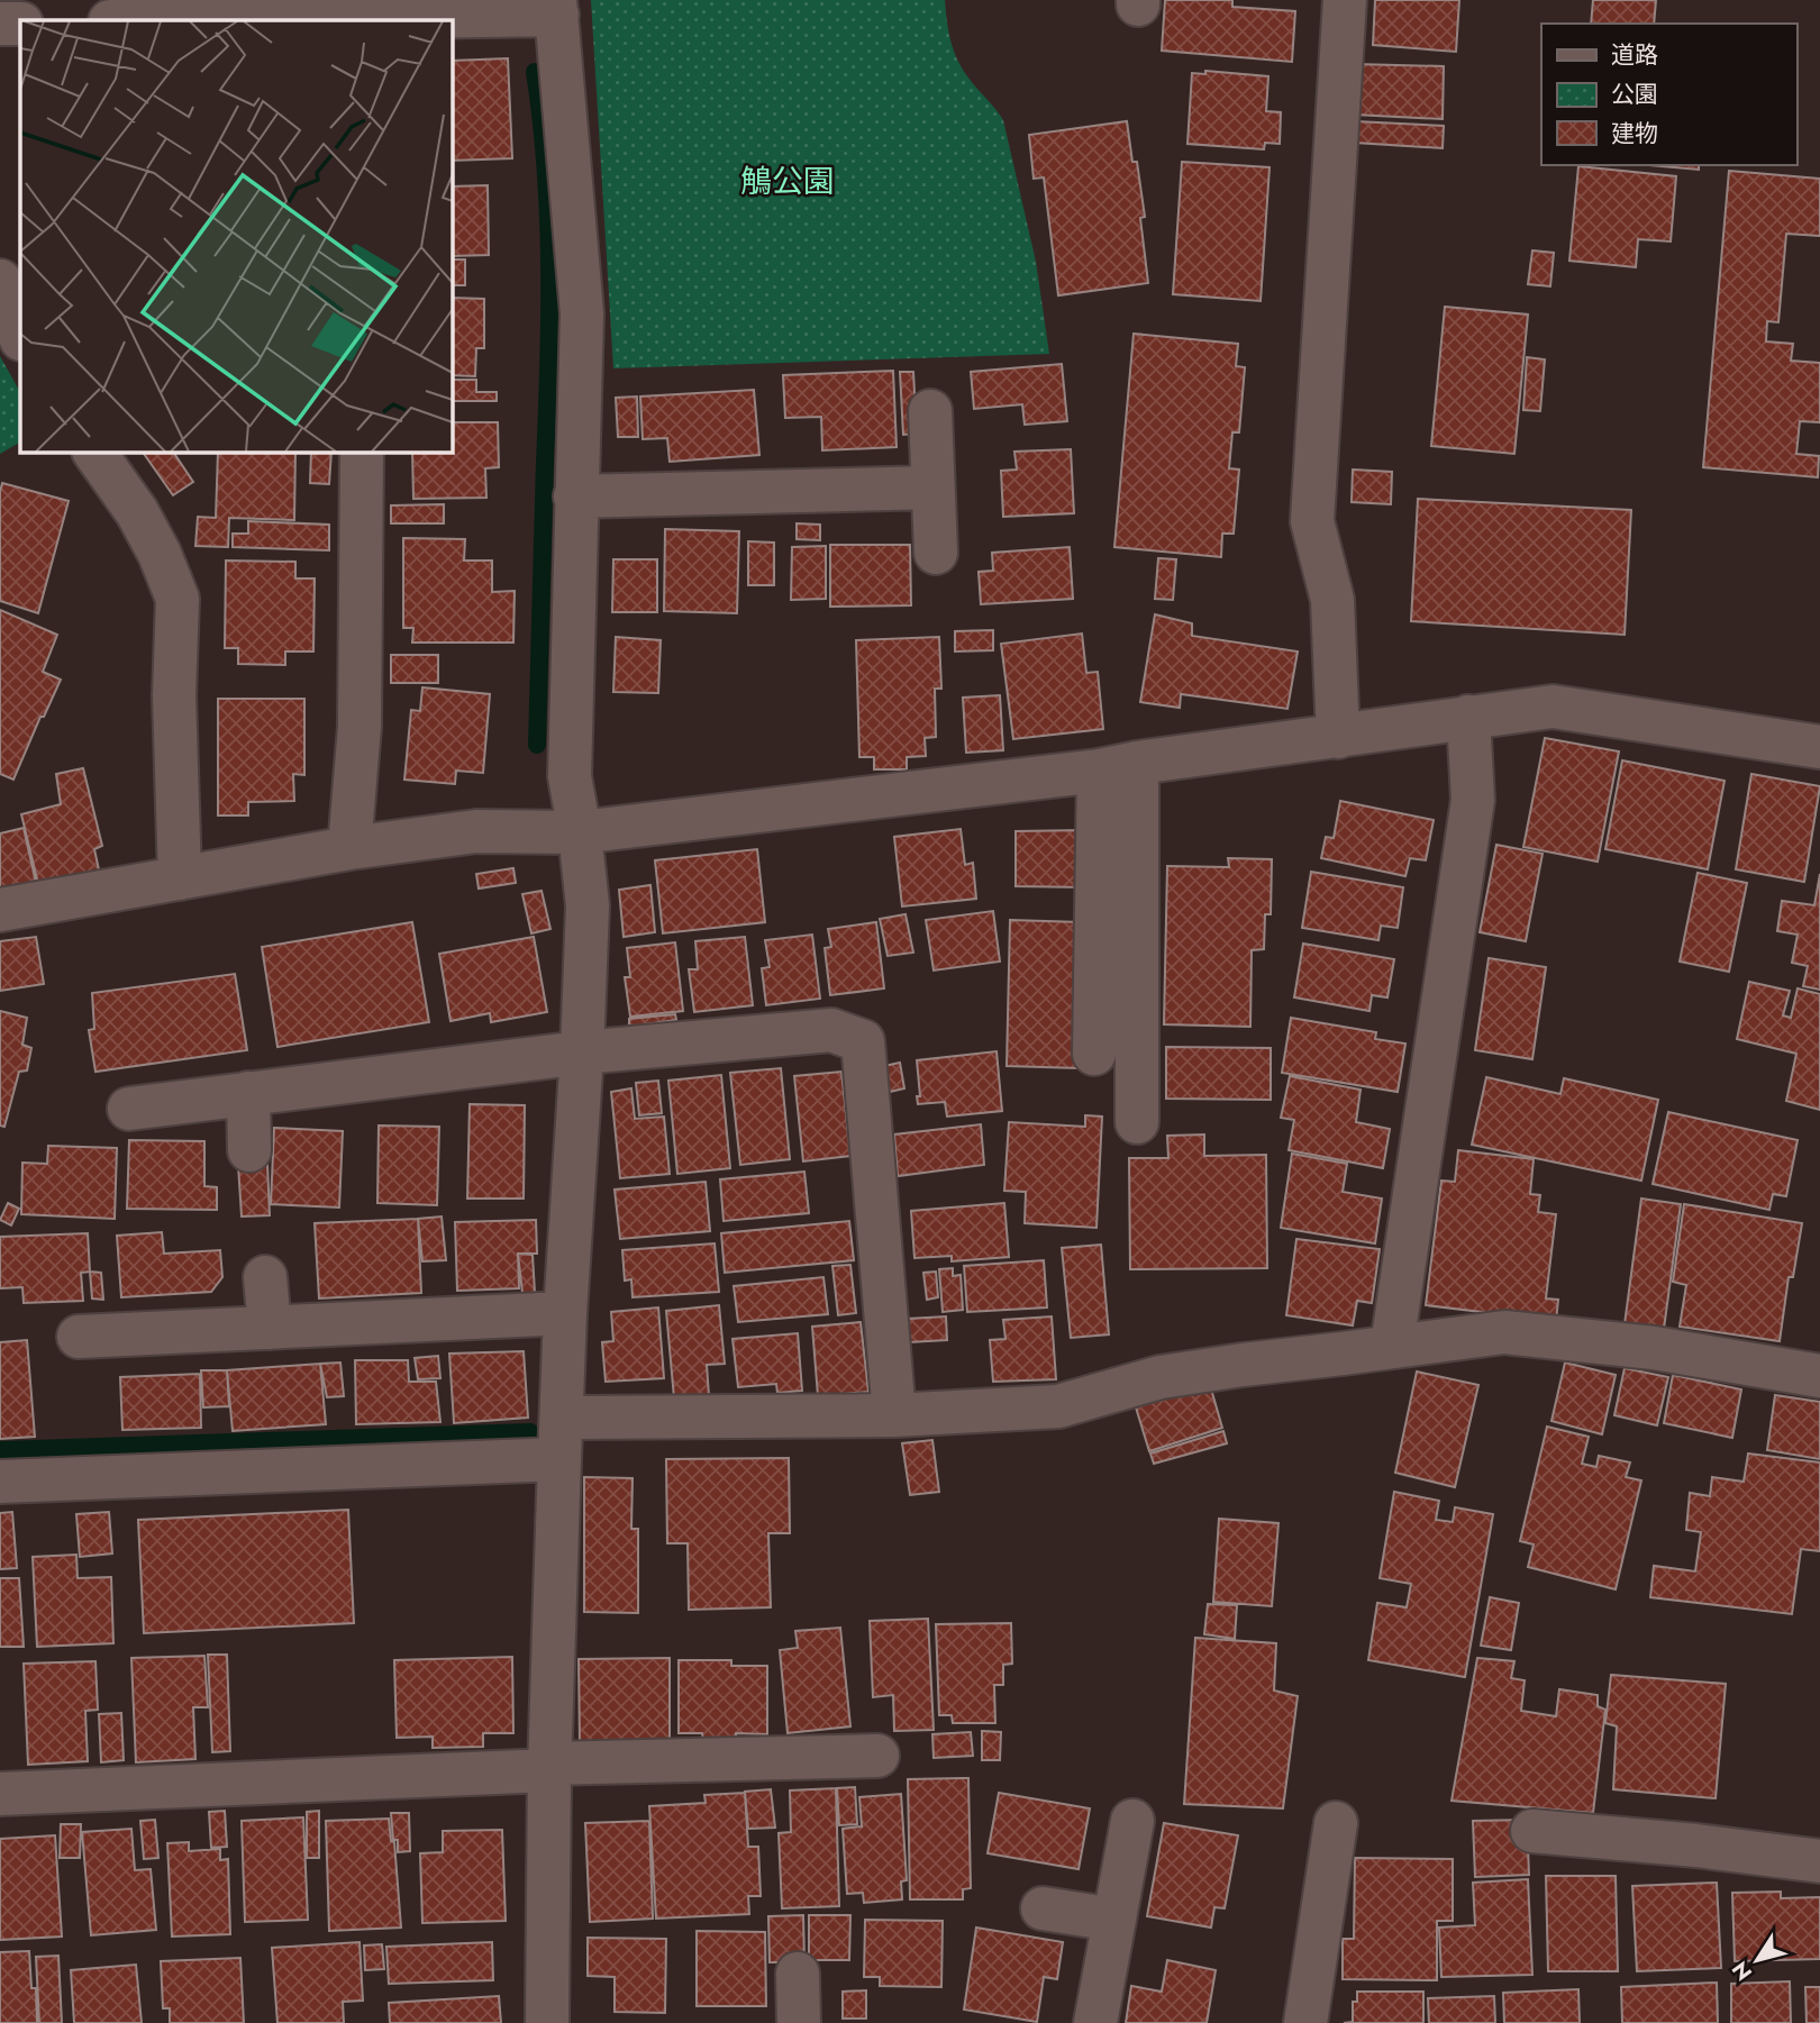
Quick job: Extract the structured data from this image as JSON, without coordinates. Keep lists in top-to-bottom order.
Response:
{
  "parks": ["鵤公園"],
  "legend": ["道路", "公園", "建物"],
  "north": "bottom left"
}
